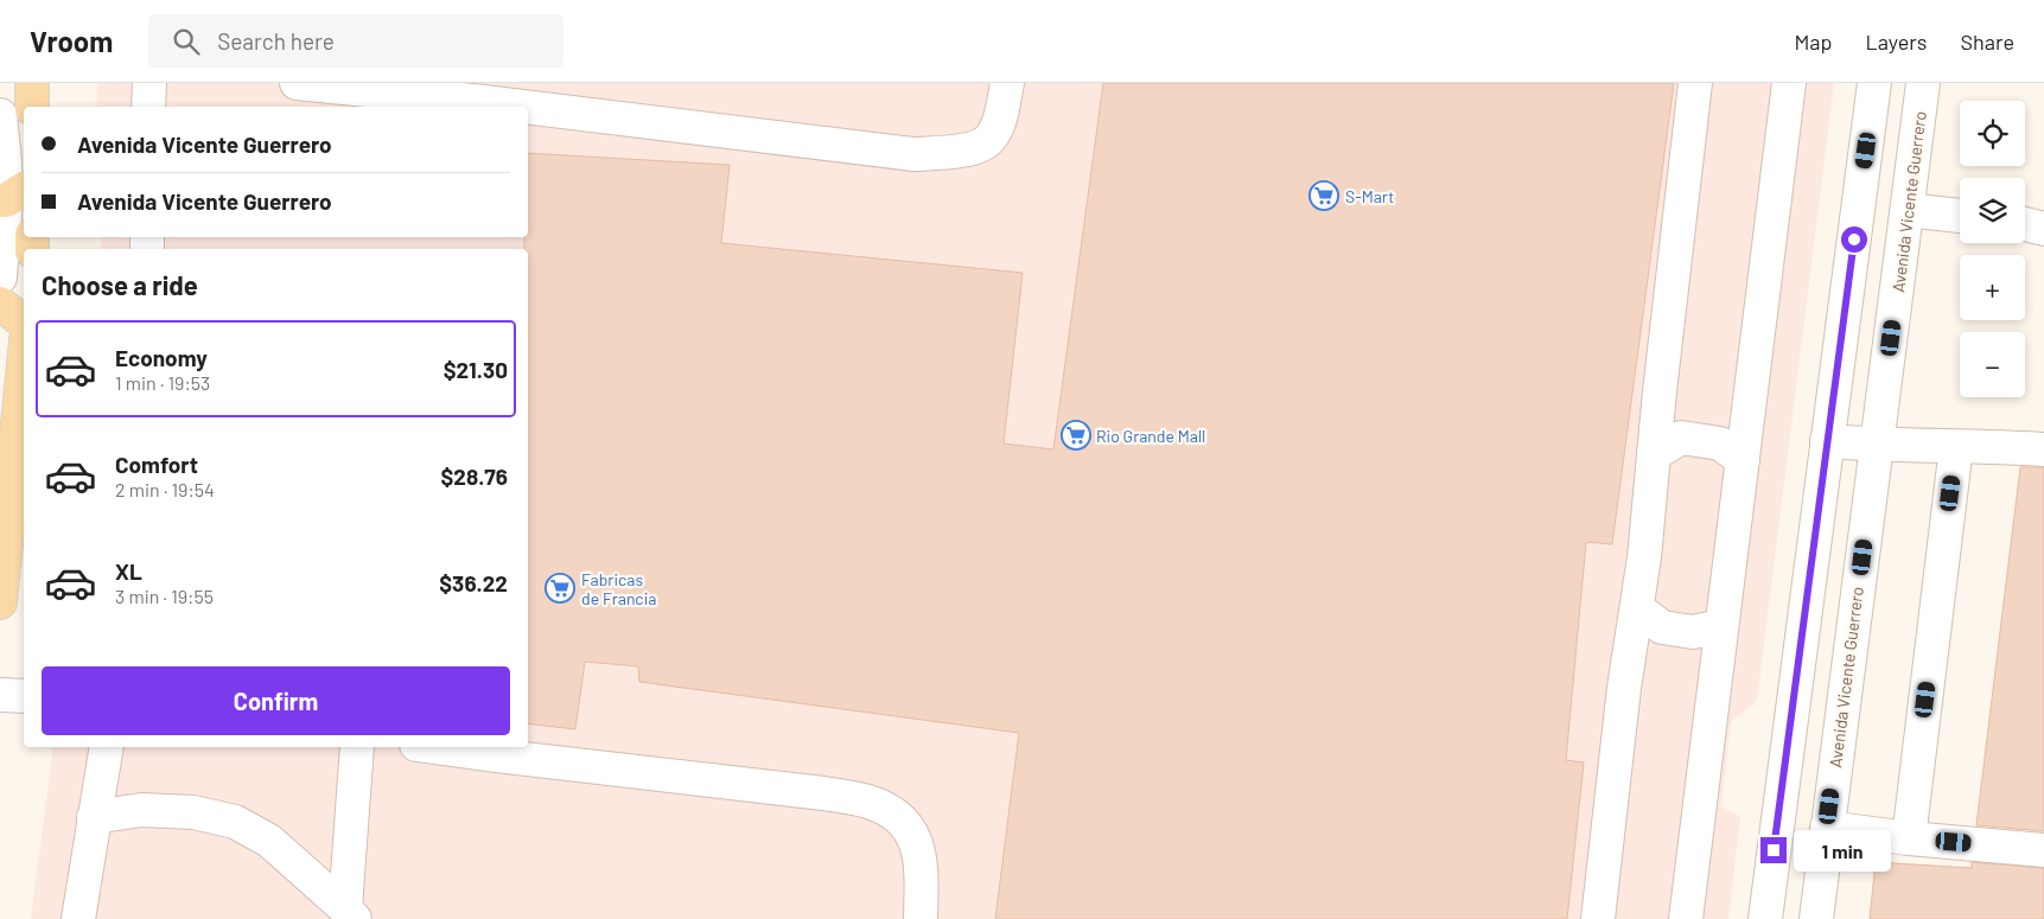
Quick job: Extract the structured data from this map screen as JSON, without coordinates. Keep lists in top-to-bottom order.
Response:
{
  "streets": {
    "street": ["Avenida Vicente Guerrero"]
  },
  "places": {
    "supermarket": ["S-Mart", "Rio Grande Mall", "Fabricas de Francia"]
  },
  "page": {
    "header": "Vroom",
    "search": "Search here",
    "nav": ["Map", "Layers", "Share"],
    "map_buttons": ["+", "−"],
    "banner": ["Avenida Vicente Guerrero", "Avenida Vicente Guerrero"],
    "heading": "Choose a ride",
    "list": [
      {
        "name": "Economy",
        "note": "1 min · 19:53",
        "value": "$21.30"
      },
      {
        "name": "Comfort",
        "note": "2 min · 19:54",
        "value": "$28.76"
      },
      {
        "name": "XL",
        "note": "3 min · 19:55",
        "value": "$36.22"
      }
    ],
    "buttons": "Confirm",
    "bubble": "1 min"
  }
}
